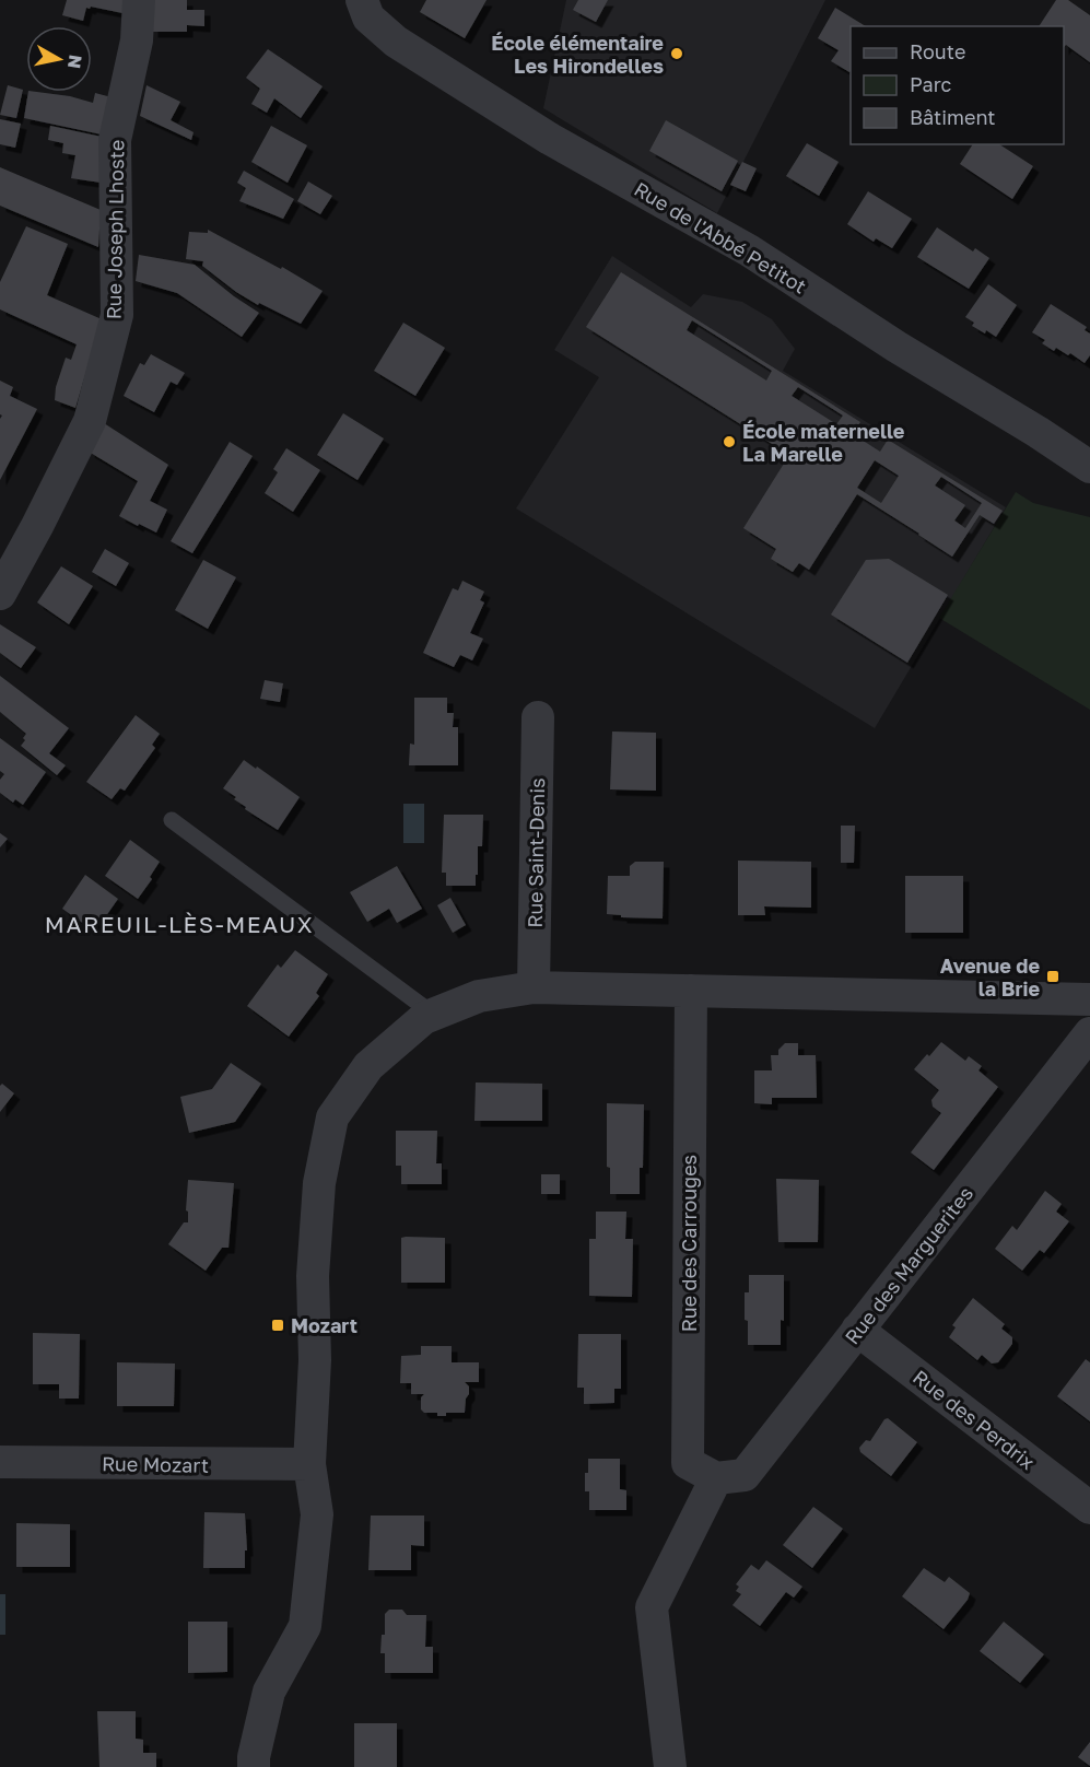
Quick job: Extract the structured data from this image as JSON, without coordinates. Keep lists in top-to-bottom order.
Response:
{
  "streets": {
    "street": [
      "Rue Joseph Lhoste",
      "Rue de l'Abbé Petitot",
      "Rue Saint-Denis",
      "Rue des Carrouges",
      "Rue des Marguerites",
      "Rue des Perdrix",
      "Rue Mozart"
    ]
  },
  "crossings": [
    ["Rue des Carrouges", "Rue des Marguerites"],
    ["Rue des Marguerites", "Rue des Perdrix"]
  ],
  "districts": ["MAREUIL-LÈS-MEAUX"],
  "places": {
    "other": ["École élémentaire Les Hirondelles", "École maternelle La Marelle"],
    "transit": ["Avenue de la Brie", "Mozart"]
  },
  "legend": ["Route", "Parc", "Bâtiment"],
  "north": "right"
}
